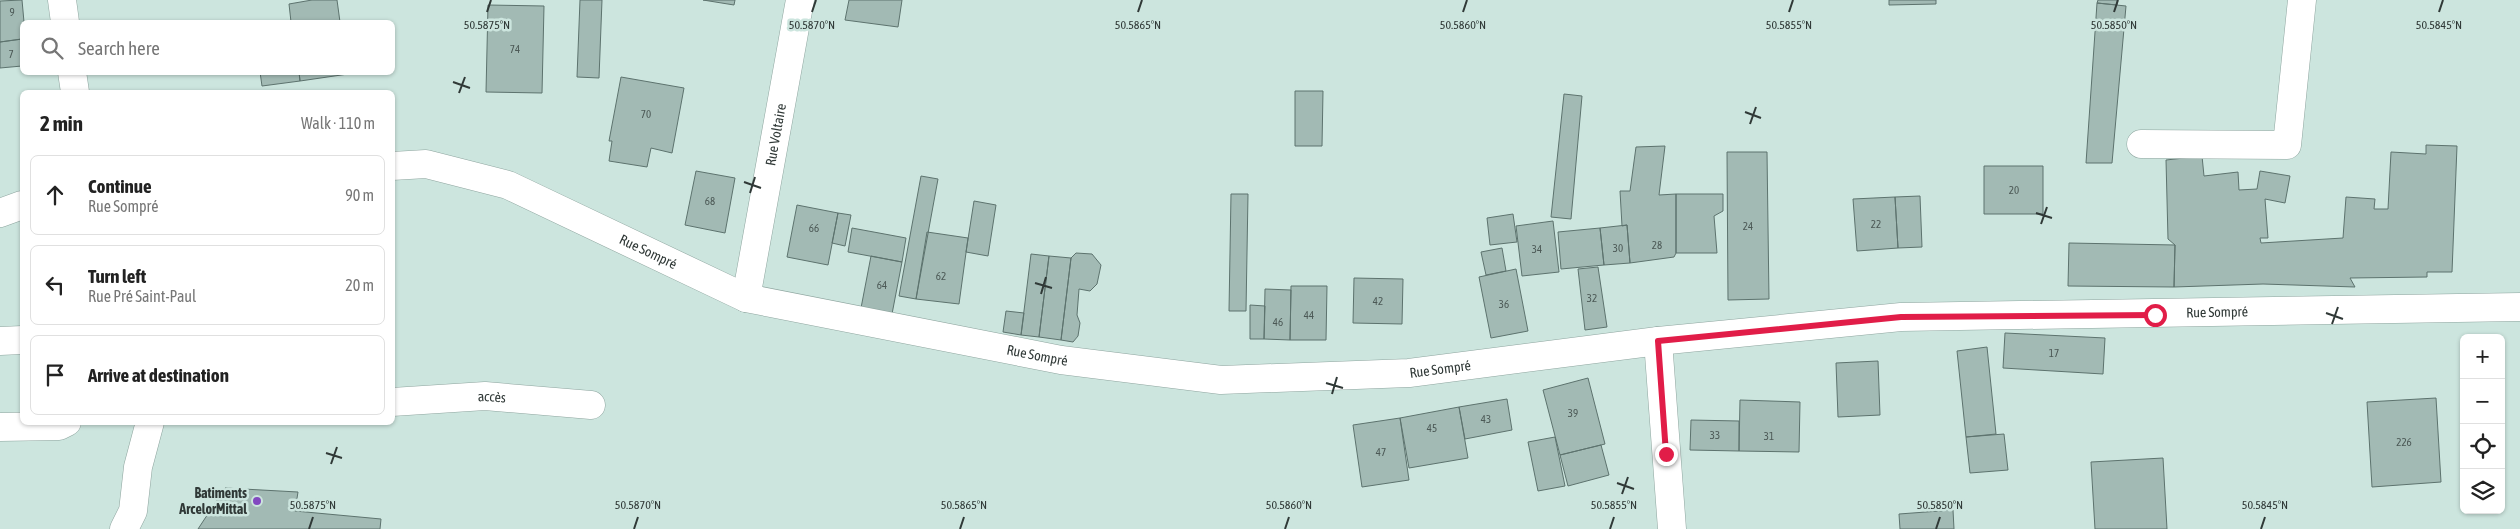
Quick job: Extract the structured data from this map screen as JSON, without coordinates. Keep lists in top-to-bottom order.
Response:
{
  "streets": {
    "street": ["Rue Voltaire", "Rue Sompré", "accès"]
  },
  "crossings": [
    ["Rue Voltaire", "Rue Sompré"]
  ],
  "places": ["Batiments ArcelorMittal"],
  "house_numbers": [
    "9",
    "74",
    "7",
    "70",
    "20",
    "68",
    "22",
    "24",
    "66",
    "28",
    "30",
    "34",
    "62",
    "64",
    "32",
    "42",
    "36",
    "44",
    "46",
    "17",
    "39",
    "43",
    "45",
    "33",
    "31",
    "226",
    "47"
  ],
  "page": {
    "search": "Search here",
    "heading": ["2 min", "Walk · 110 m"],
    "list": [
      ["Continue", "Rue Sompré", "90 m"],
      ["Turn left", "Rue Pré Saint-Paul", "20 m"],
      "Arrive at destination"
    ],
    "map_buttons": ["+", "−"]
  },
  "coordinates": [
    "50.5875°N",
    "50.5870°N",
    "50.5865°N",
    "50.5860°N",
    "50.5855°N",
    "50.5850°N",
    "50.5845°N"
  ]
}
